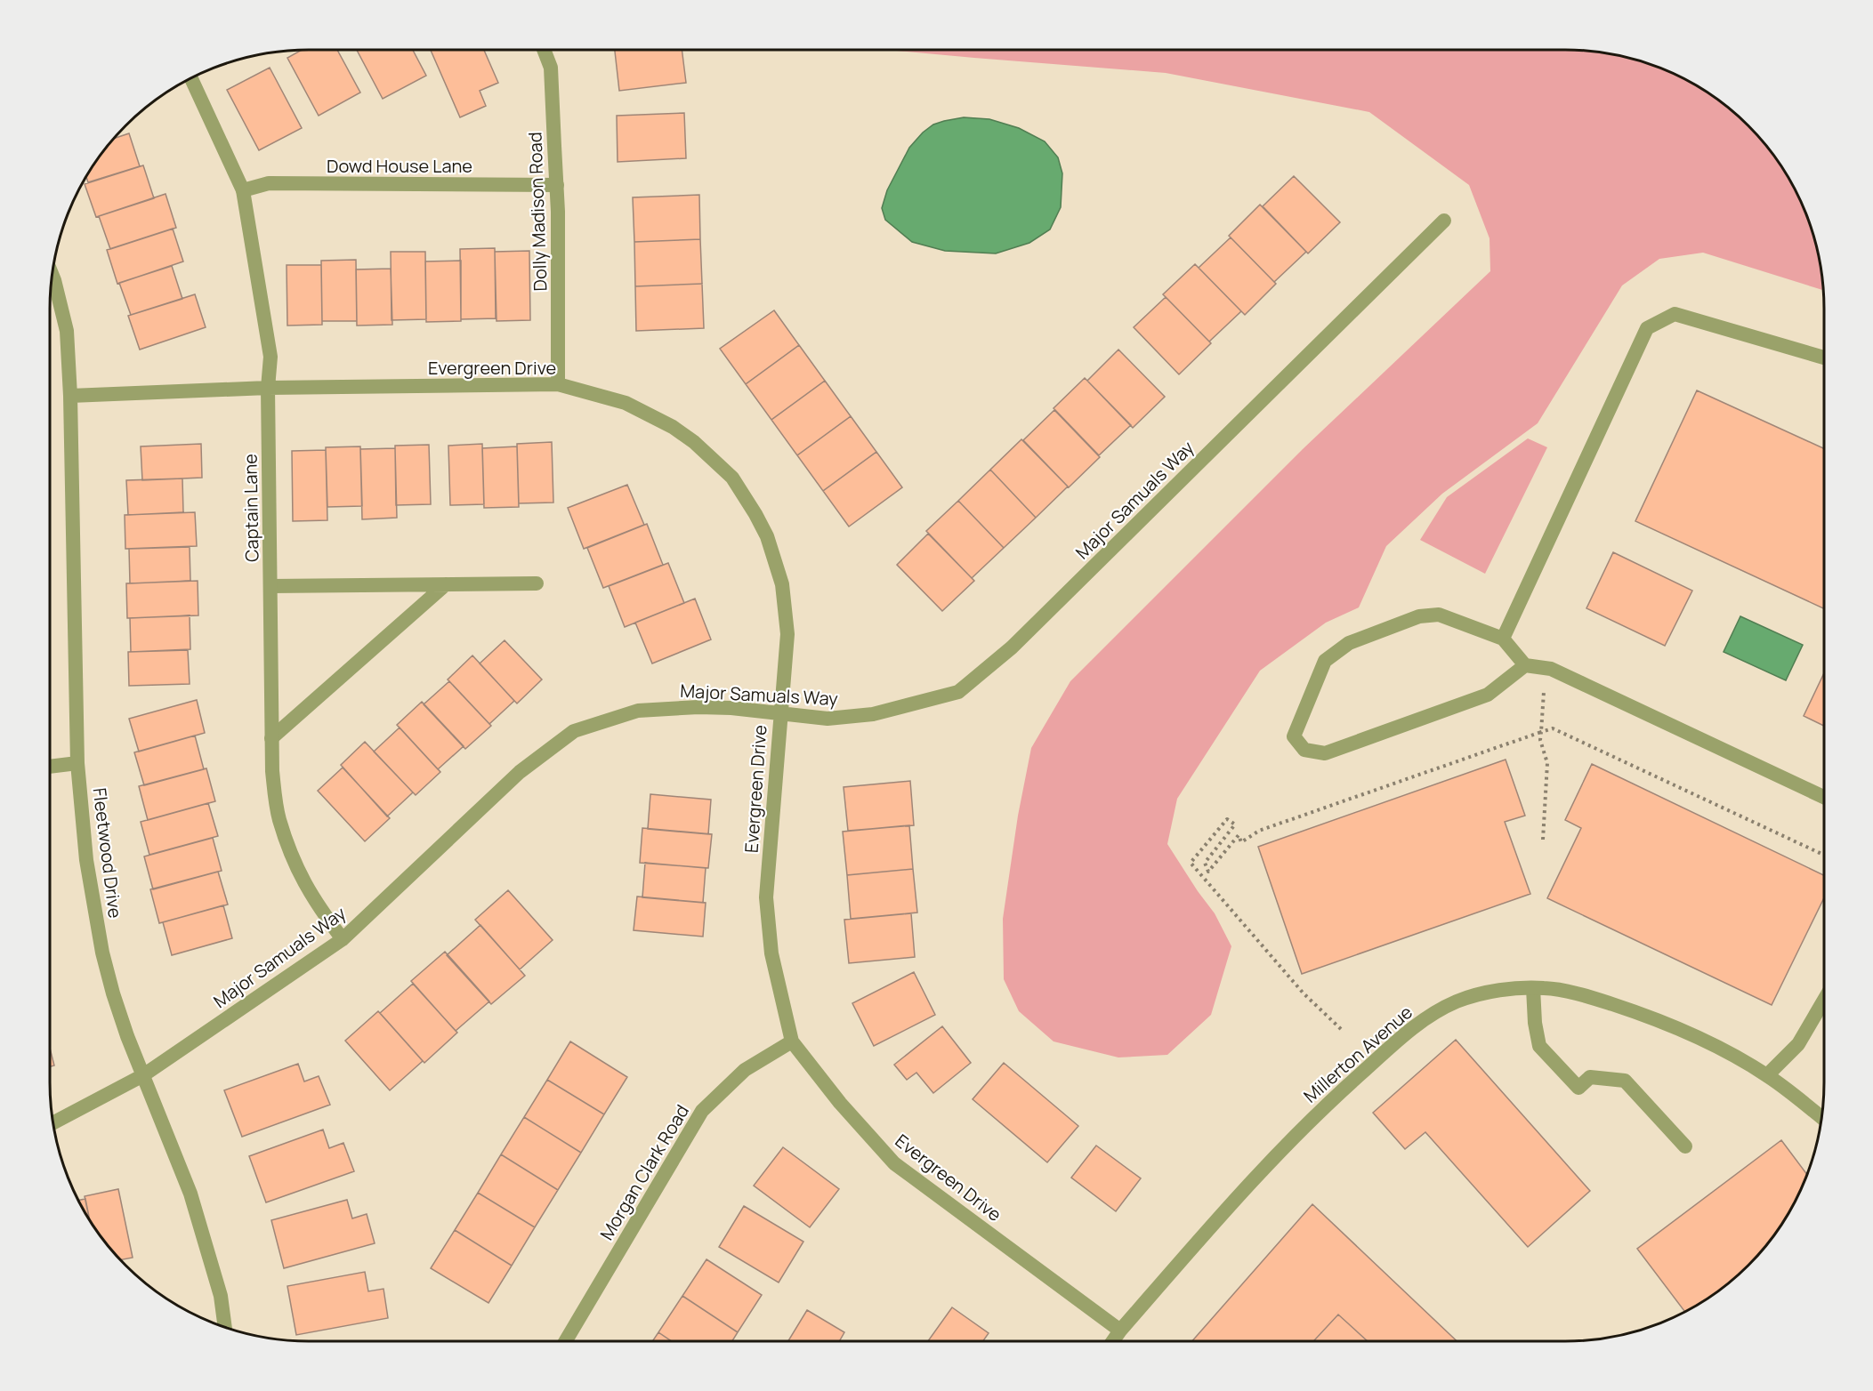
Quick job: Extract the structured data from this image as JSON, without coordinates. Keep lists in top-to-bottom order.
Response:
{
  "streets": {
    "street": [
      "Dowd House Lane",
      "Dolly Madison Road",
      "Evergreen Drive",
      "Major Samuals Way",
      "Captain Lane",
      "Fleetwood Drive",
      "Millerton Avenue",
      "Morgan Clark Road"
    ]
  },
  "crossings": [
    ["Dowd House Lane", "Dolly Madison Road"],
    ["Dowd House Lane", "Captain Lane"],
    ["Dolly Madison Road", "Evergreen Drive"],
    ["Evergreen Drive", "Major Samuals Way"],
    ["Evergreen Drive", "Captain Lane"],
    ["Evergreen Drive", "Fleetwood Drive"],
    ["Evergreen Drive", "Millerton Avenue"],
    ["Evergreen Drive", "Morgan Clark Road"],
    ["Major Samuals Way", "Captain Lane"],
    ["Major Samuals Way", "Fleetwood Drive"]
  ]
}
